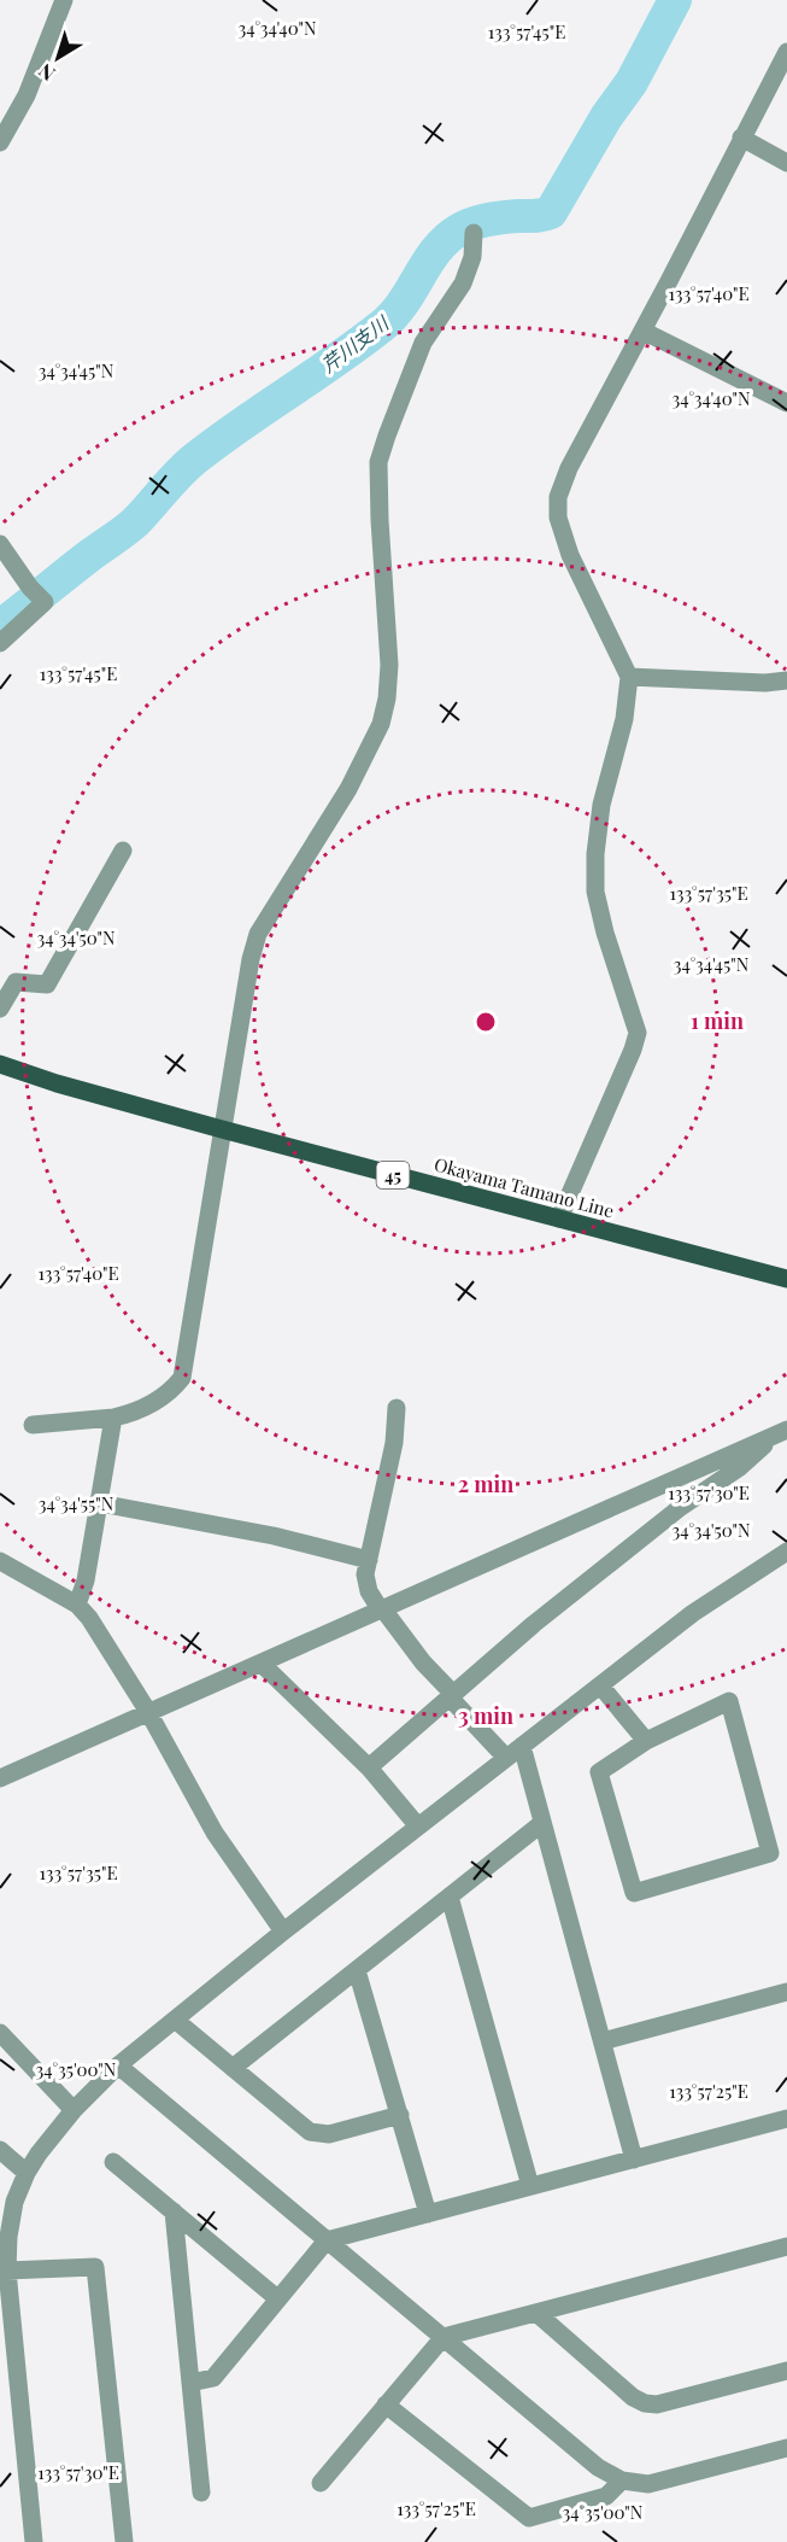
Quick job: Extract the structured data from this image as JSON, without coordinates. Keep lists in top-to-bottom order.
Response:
{
  "streets": {
    "main road": ["45", "Okayama Tamano Line"]
  },
  "water": ["芹川支川"],
  "north": "bottom left",
  "coordinates": [
    "34°34'40\"N",
    "133°57'45\"E",
    "133°57'40\"E",
    "34°34'45\"N",
    "133°57'35\"E",
    "34°34'50\"N",
    "133°57'30\"E",
    "34°34'55\"N",
    "34°35'00\"N",
    "133°57'25\"E"
  ],
  "rings": ["1 min", "2 min", "3 min"]
}
